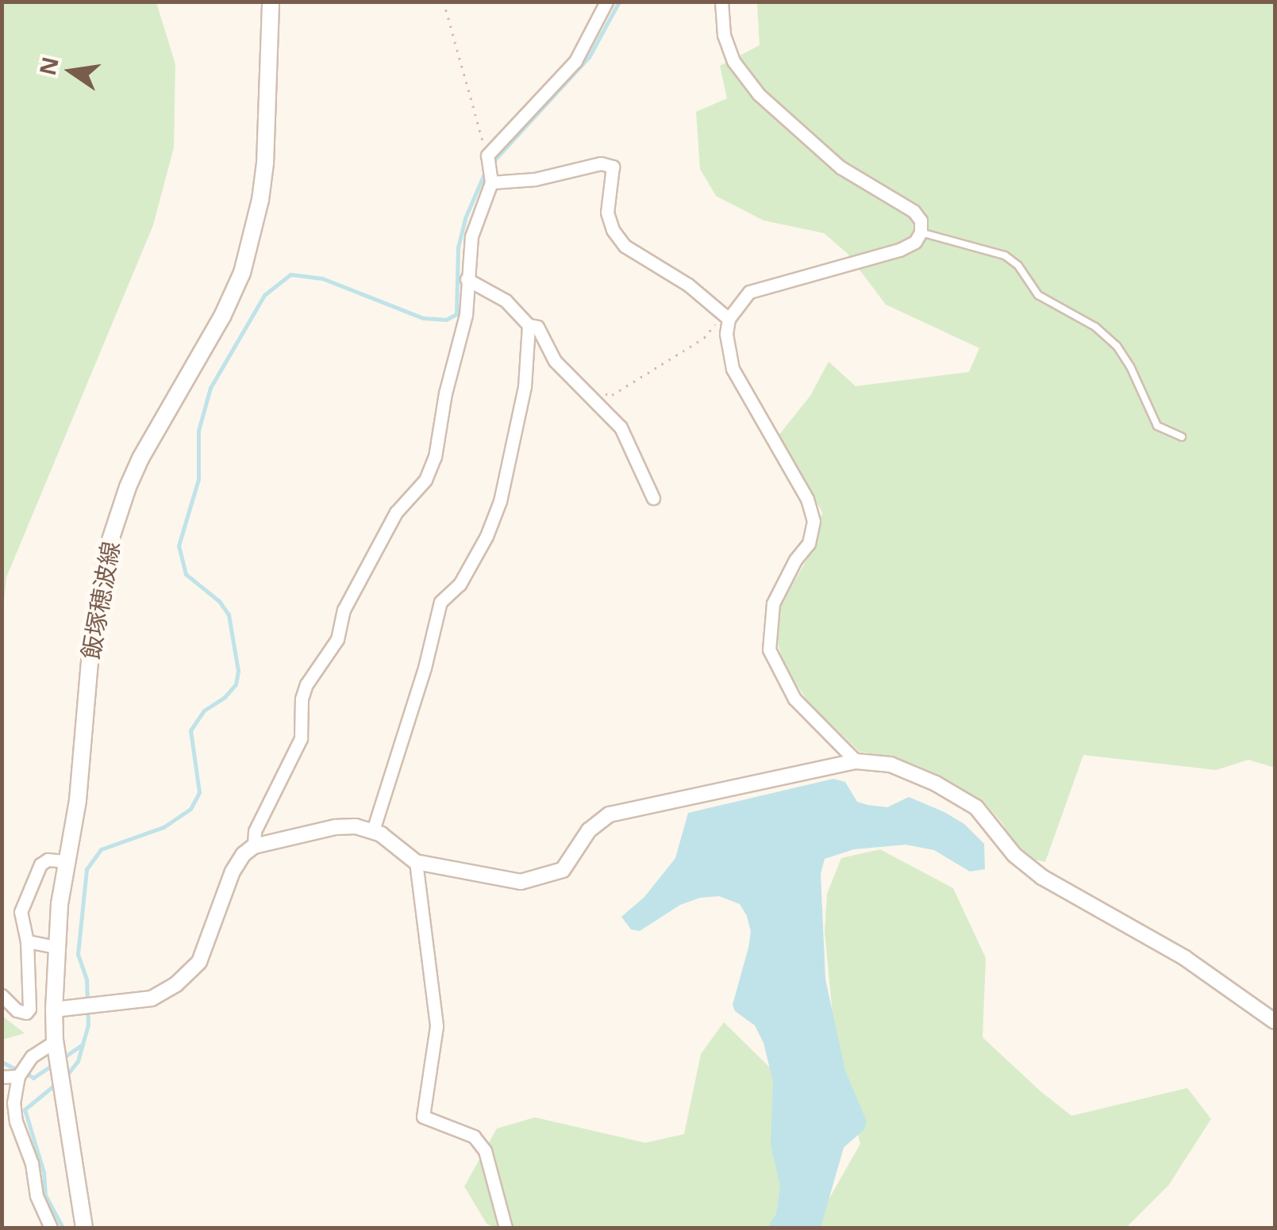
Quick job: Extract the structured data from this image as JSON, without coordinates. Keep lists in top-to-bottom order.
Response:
{
  "streets": {
    "main road": ["飯塚穂波線"]
  },
  "north": "left"
}
